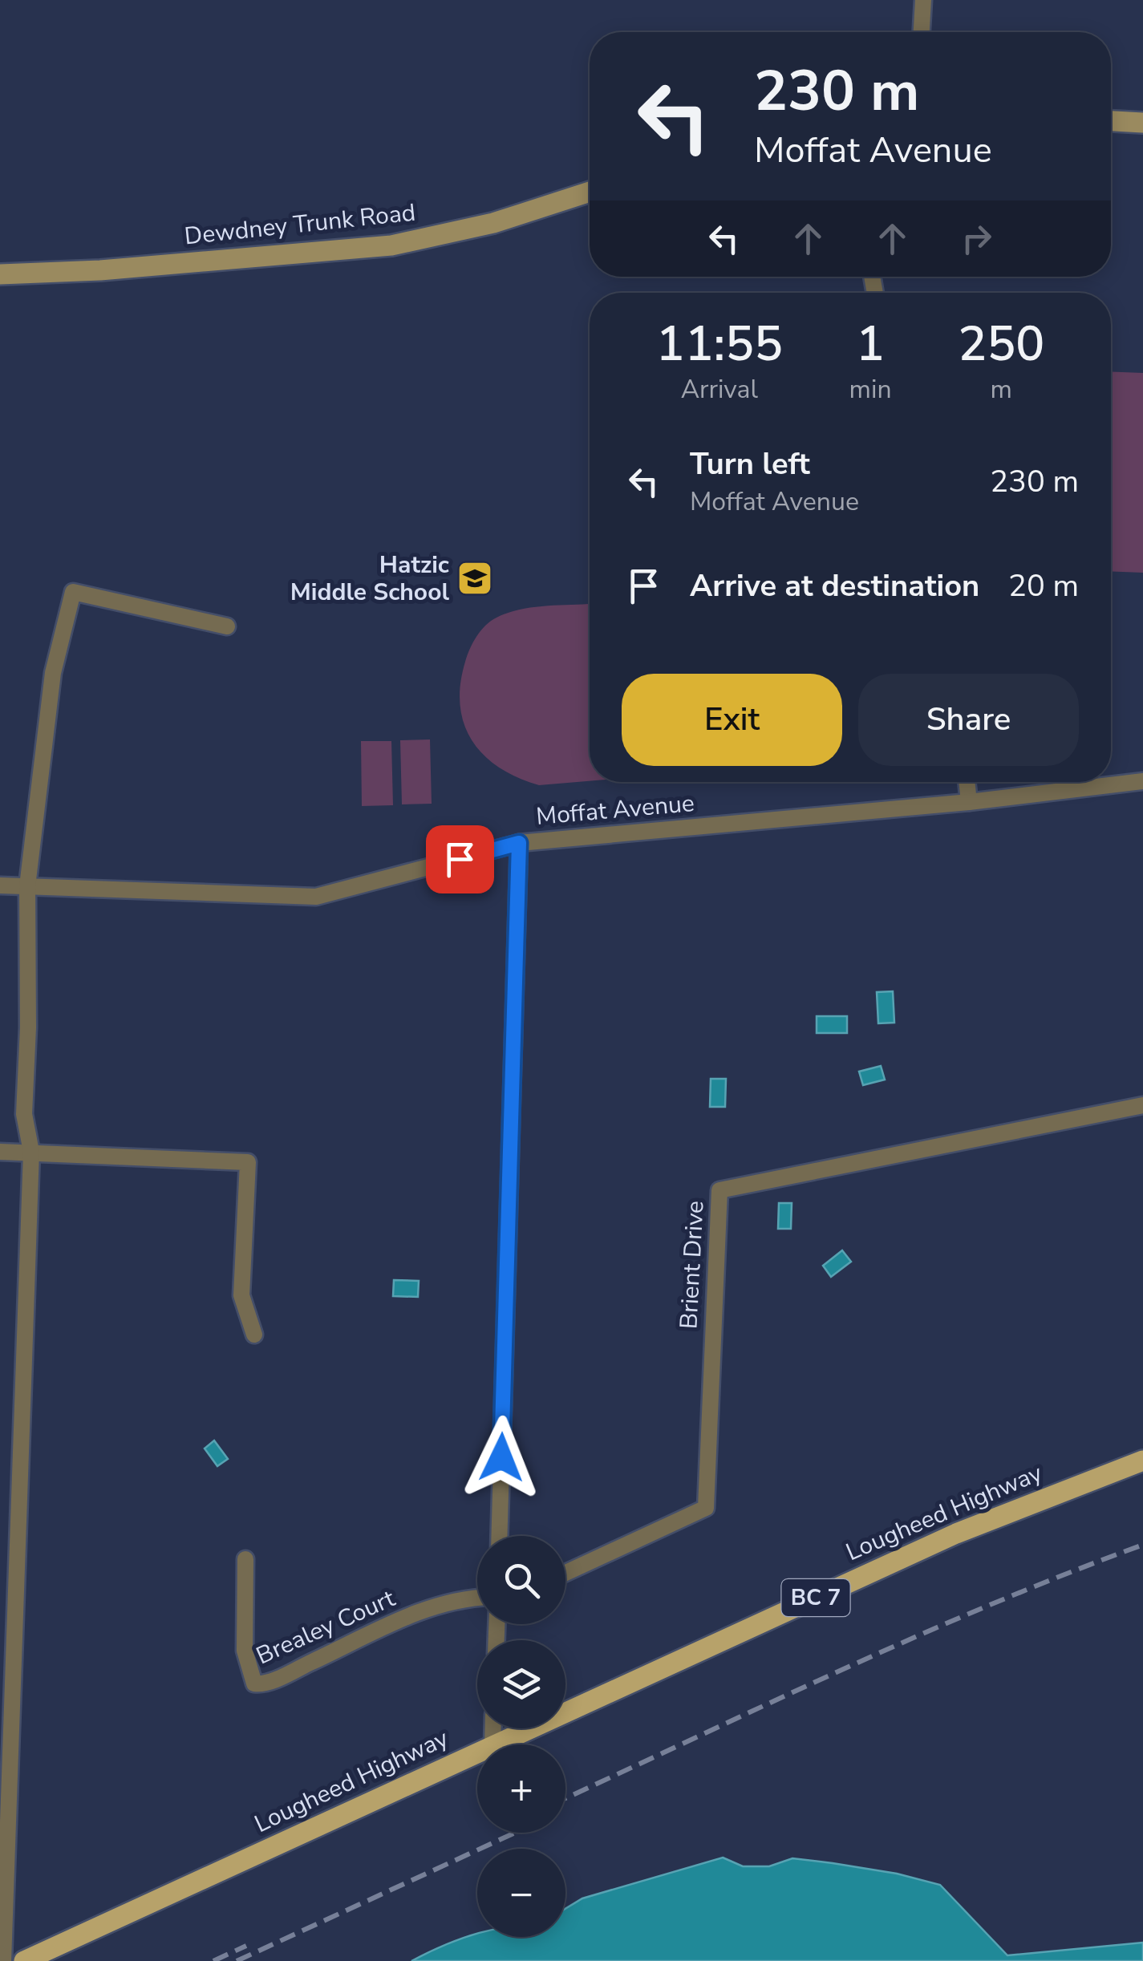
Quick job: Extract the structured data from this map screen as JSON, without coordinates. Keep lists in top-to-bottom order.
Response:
{
  "streets": {
    "main road": ["Dewdney Trunk Road", "Lougheed Highway", "BC 7"],
    "street": ["Moffat Avenue", "Brient Drive", "Brealey Court"]
  },
  "places": {
    "school or university": ["Hatzic Middle School"]
  },
  "page": {
    "turn": ["230 m", "Moffat Avenue"],
    "eta": [
      "11:55",
      "Arrival",
      "1",
      "min",
      "250",
      "m"
    ],
    "list": [
      {
        "name": "Turn left",
        "note": "Moffat Avenue",
        "value": "230 m"
      },
      {
        "name": "Arrive at destination",
        "value": "20 m"
      }
    ],
    "buttons": ["Exit", "Share"],
    "map_buttons": ["+", "−"]
  }
}
